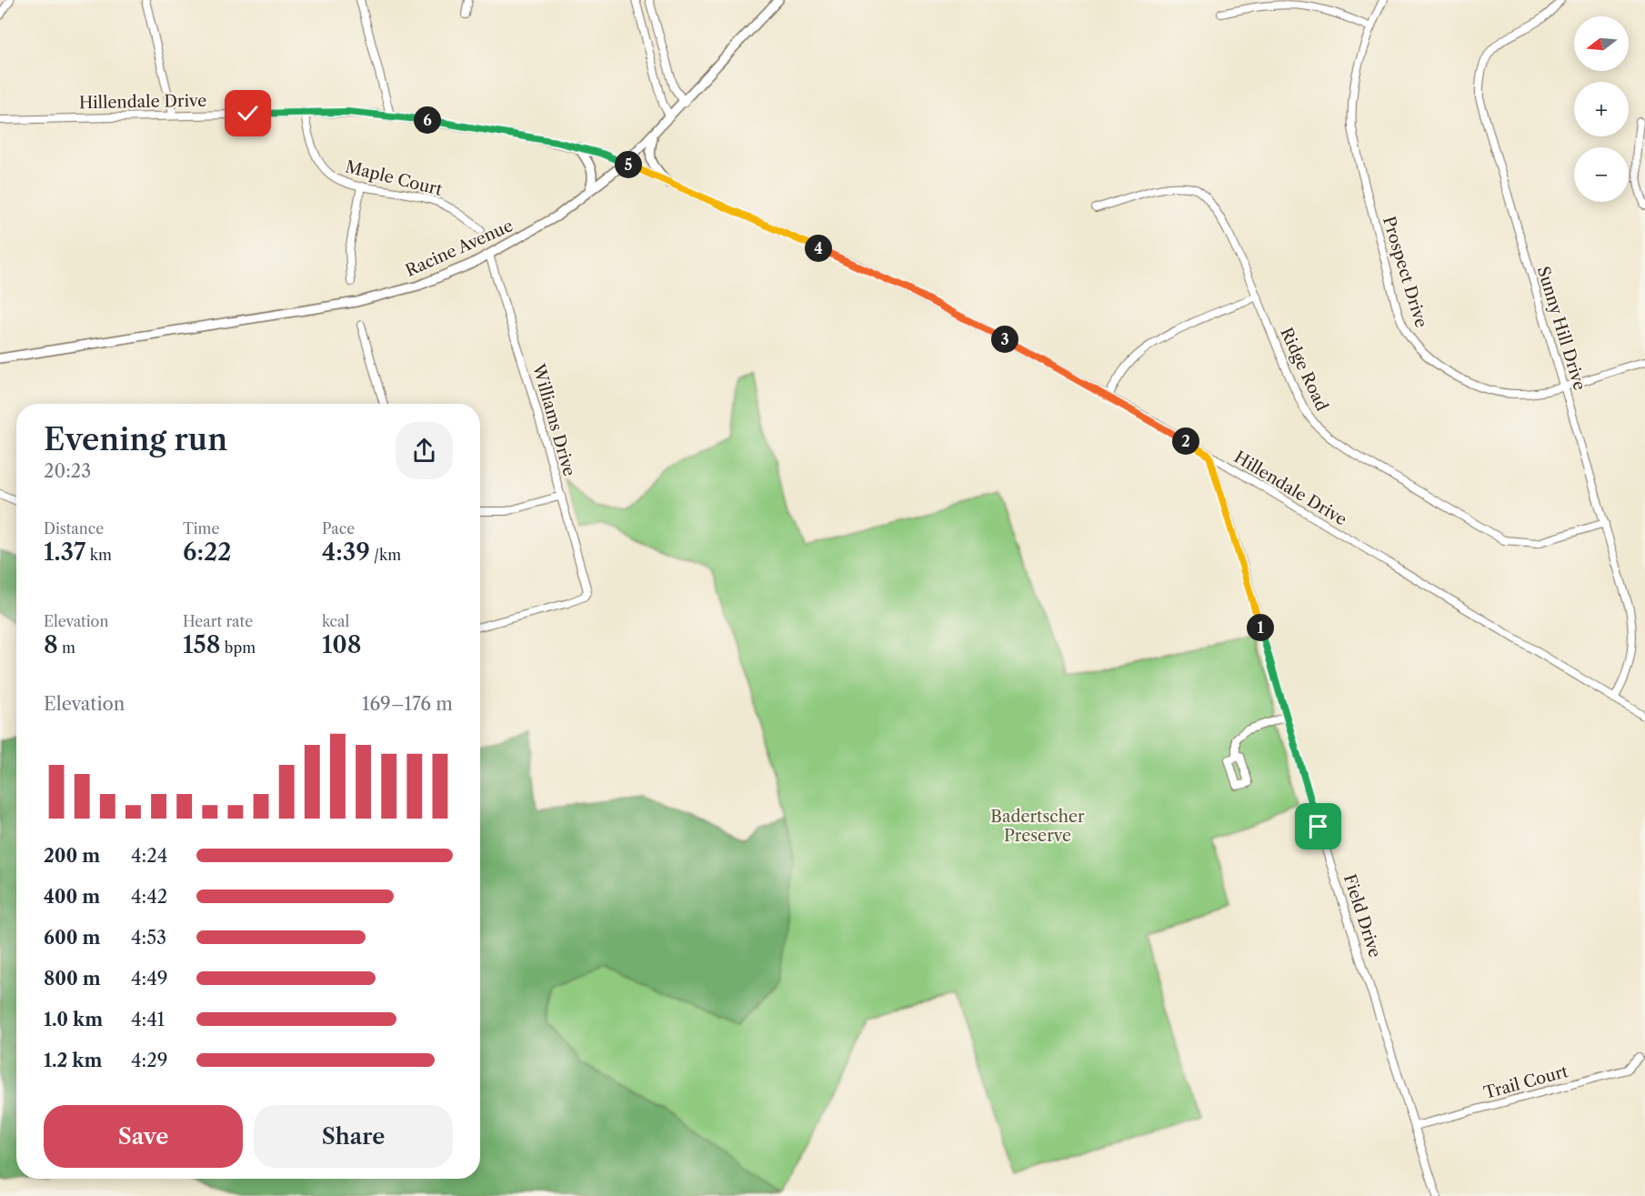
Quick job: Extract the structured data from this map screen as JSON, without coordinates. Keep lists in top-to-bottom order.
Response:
{
  "streets": {
    "main road": ["Racine Avenue"],
    "street": [
      "Hillendale Drive",
      "Maple Court",
      "Prospect Drive",
      "Sunny Hill Drive",
      "Ridge Road",
      "Williams Drive",
      "Field Drive",
      "Trail Court"
    ]
  },
  "crossings": [
    ["Hillendale Drive", "Maple Court"],
    ["Hillendale Drive", "Racine Avenue"],
    ["Hillendale Drive", "Sunny Hill Drive"],
    ["Hillendale Drive", "Field Drive"],
    ["Racine Avenue", "Williams Drive"],
    ["Prospect Drive", "Sunny Hill Drive"],
    ["Sunny Hill Drive", "Ridge Road"],
    ["Field Drive", "Trail Court"]
  ],
  "parks": ["Badertscher Preserve"],
  "north": "left",
  "page": {
    "map_buttons": ["+", "−"],
    "pins": [
      "6",
      "5",
      "4",
      "3",
      "2",
      "1"
    ],
    "heading": ["Evening run", "20:23"],
    "stats": [
      ["Distance", "1.37 km"],
      ["Time", "6:22"],
      ["Pace", "4:39 /km"],
      ["Elevation", "8 m"],
      ["Heart rate", "158 bpm"],
      ["kcal", "108"]
    ],
    "chart": ["Elevation", "169–176 m"],
    "list": [
      {
        "name": "200 m",
        "note": "4:24"
      },
      {
        "name": "400 m",
        "note": "4:42"
      },
      {
        "name": "600 m",
        "note": "4:53"
      },
      {
        "name": "800 m",
        "note": "4:49"
      },
      {
        "name": "1.0 km",
        "note": "4:41"
      },
      {
        "name": "1.2 km",
        "note": "4:29"
      }
    ],
    "buttons": ["Save", "Share"]
  }
}
